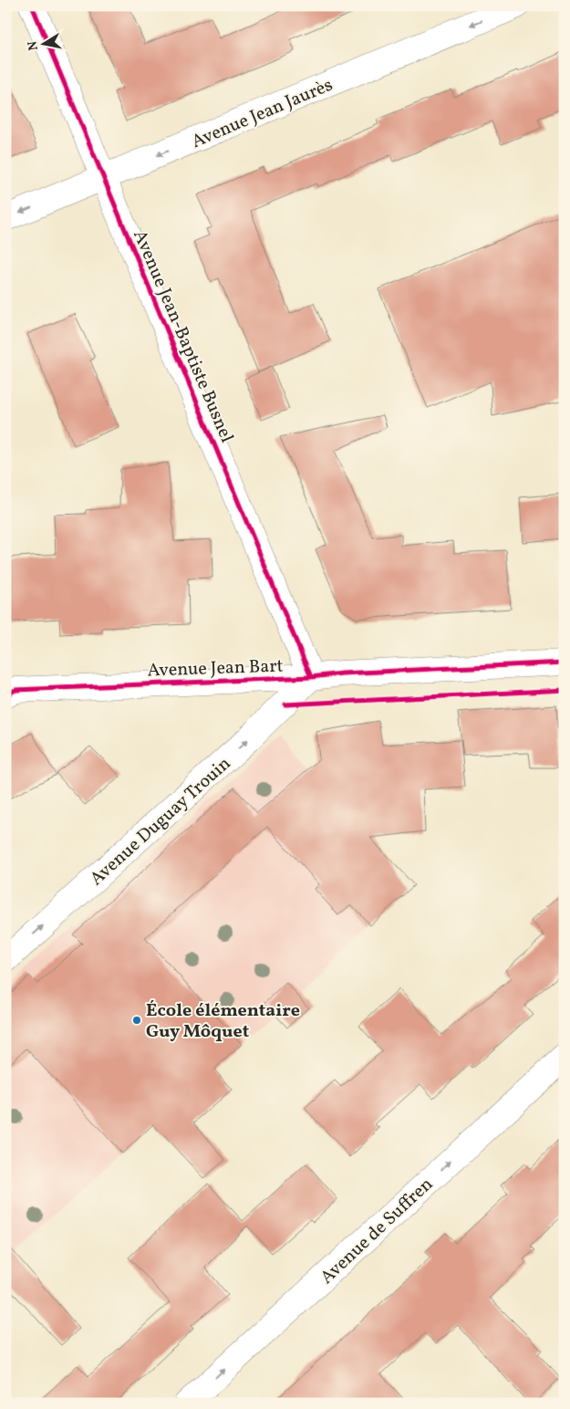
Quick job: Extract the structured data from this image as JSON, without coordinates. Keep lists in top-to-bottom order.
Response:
{
  "streets": {
    "street": [
      "Avenue Jean Jaurès",
      "Avenue Jean-Baptiste Busnel",
      "Avenue Jean Bart",
      "Avenue Duguay Trouin",
      "Avenue de Suffren"
    ]
  },
  "crossings": [
    ["Avenue Jean Jaurès", "Avenue Jean-Baptiste Busnel"],
    ["Avenue Jean-Baptiste Busnel", "Avenue Jean Bart"],
    ["Avenue Jean-Baptiste Busnel", "Avenue Duguay Trouin"],
    ["Avenue Jean Bart", "Avenue Duguay Trouin"]
  ],
  "one_way": ["Avenue Jean Jaurès", "Avenue Duguay Trouin", "Avenue de Suffren"],
  "places": ["École élémentaire Guy Môquet"],
  "north": "left"
}
